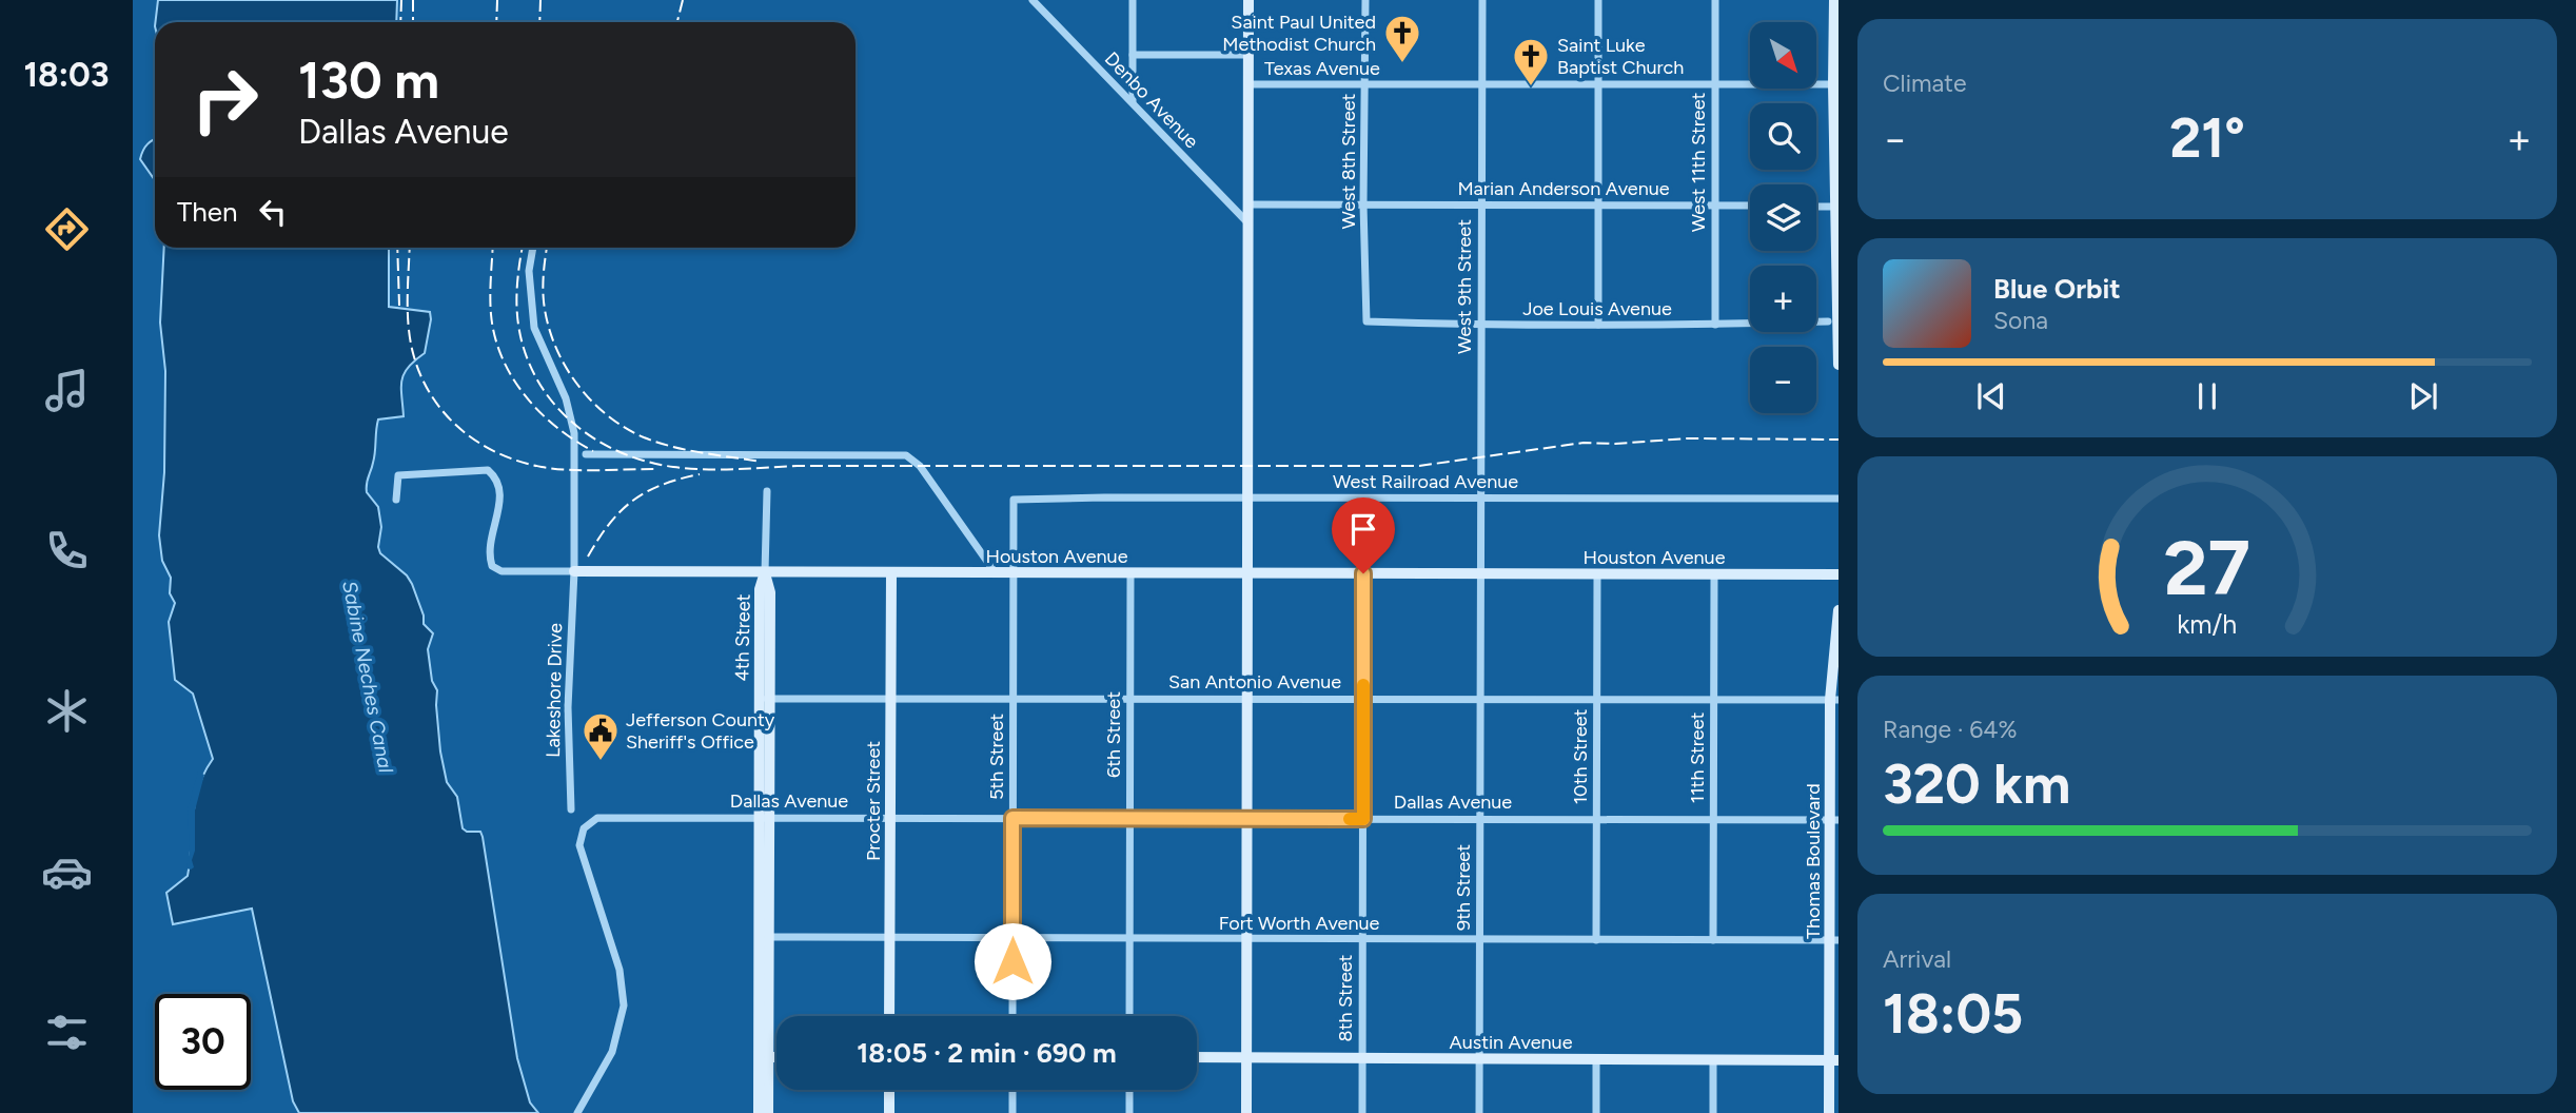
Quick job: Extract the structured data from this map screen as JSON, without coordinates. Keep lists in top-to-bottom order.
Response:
{
  "streets": {
    "main road": [
      "Houston Avenue",
      "4th Street",
      "Procter Street",
      "Thomas Boulevard",
      "Austin Avenue"
    ],
    "street": [
      "Texas Avenue",
      "Denbo Avenue",
      "West 8th Street",
      "West 11th Street",
      "Marian Anderson Avenue",
      "West 9th Street",
      "Joe Louis Avenue",
      "West Railroad Avenue",
      "San Antonio Avenue",
      "Lakeshore Drive",
      "6th Street",
      "5th Street",
      "10th Street",
      "11th Street",
      "Dallas Avenue",
      "9th Street",
      "Fort Worth Avenue",
      "8th Street"
    ]
  },
  "crossings": [
    ["Texas Avenue", "West 8th Street"],
    ["Texas Avenue", "West 11th Street"],
    ["Texas Avenue", "West 9th Street"],
    ["West 8th Street", "Marian Anderson Avenue"],
    ["West 8th Street", "Joe Louis Avenue"],
    ["West 11th Street", "Marian Anderson Avenue"],
    ["West 11th Street", "Joe Louis Avenue"],
    ["Marian Anderson Avenue", "West 9th Street"],
    ["West 9th Street", "Joe Louis Avenue"],
    ["West 9th Street", "West Railroad Avenue"],
    ["West 9th Street", "Houston Avenue"],
    ["West 9th Street", "9th Street"],
    ["West Railroad Avenue", "5th Street"],
    ["Houston Avenue", "4th Street"],
    ["Houston Avenue", "Lakeshore Drive"],
    ["Houston Avenue", "6th Street"],
    ["Houston Avenue", "5th Street"],
    ["Houston Avenue", "10th Street"],
    ["Houston Avenue", "11th Street"],
    ["Houston Avenue", "Procter Street"],
    ["Houston Avenue", "9th Street"],
    ["Houston Avenue", "8th Street"],
    ["4th Street", "San Antonio Avenue"],
    ["4th Street", "Dallas Avenue"],
    ["4th Street", "Fort Worth Avenue"],
    ["San Antonio Avenue", "6th Street"],
    ["San Antonio Avenue", "5th Street"],
    ["San Antonio Avenue", "10th Street"],
    ["San Antonio Avenue", "11th Street"],
    ["San Antonio Avenue", "Procter Street"],
    ["San Antonio Avenue", "Thomas Boulevard"],
    ["San Antonio Avenue", "9th Street"],
    ["San Antonio Avenue", "8th Street"],
    ["6th Street", "Dallas Avenue"],
    ["6th Street", "Fort Worth Avenue"],
    ["5th Street", "Dallas Avenue"],
    ["5th Street", "Fort Worth Avenue"],
    ["10th Street", "Dallas Avenue"],
    ["10th Street", "Fort Worth Avenue"],
    ["11th Street", "Dallas Avenue"],
    ["11th Street", "Fort Worth Avenue"],
    ["Dallas Avenue", "Procter Street"],
    ["Dallas Avenue", "Thomas Boulevard"],
    ["Dallas Avenue", "9th Street"],
    ["Dallas Avenue", "8th Street"],
    ["Procter Street", "Fort Worth Avenue"],
    ["Thomas Boulevard", "Fort Worth Avenue"],
    ["Thomas Boulevard", "Austin Avenue"],
    ["9th Street", "Fort Worth Avenue"],
    ["9th Street", "Austin Avenue"],
    ["Fort Worth Avenue", "8th Street"],
    ["8th Street", "Austin Avenue"]
  ],
  "water": ["Sabine Neches Canal"],
  "places": {
    "church": ["Saint Paul United Methodist Church", "Saint Luke Baptist Church"],
    "public building": ["Jefferson County Sheriff's Office"]
  },
  "north": "bottom right",
  "page": {
    "tabs": "18:03",
    "tile": [
      "Climate",
      ["Range · 64%", "320 km"],
      ["Arrival", "18:05"]
    ],
    "map_buttons": ["+", "−"],
    "turn": ["130 m", "Dallas Avenue"],
    "heat": ["−", "21°", "+"],
    "then": "Then",
    "song": ["Blue Orbit", "Sona"],
    "limit": "30",
    "trip": "18:05 · 2 min · 690 m",
    "gauge": ["27", "km/h"]
  }
}
